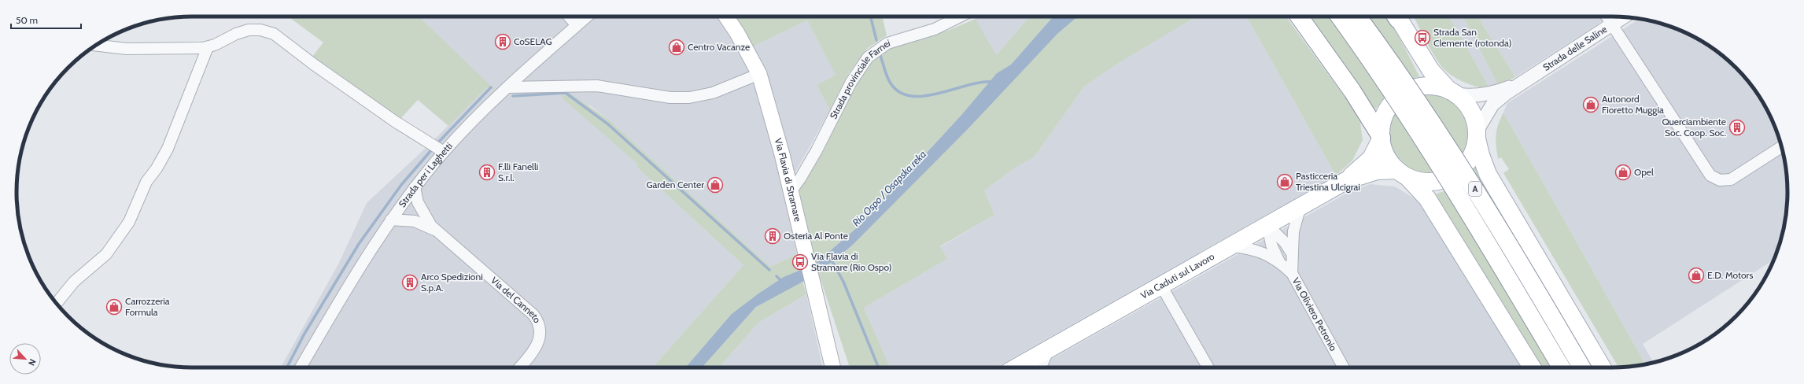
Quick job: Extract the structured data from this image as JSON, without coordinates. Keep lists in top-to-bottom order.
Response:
{
  "streets": {
    "main road": ["Via Flavia di Stramare", "A", "Via Caduti sul Lavoro"],
    "street": [
      "Strada delle Saline",
      "Strada provinciale Farnei",
      "Strada per i Laghetti",
      "Via del Canneto",
      "Via Oliviero Petronio"
    ]
  },
  "crossings": [
    ["Strada delle Saline", "Via Caduti sul Lavoro"],
    ["Strada provinciale Farnei", "Via Flavia di Stramare"],
    ["Strada per i Laghetti", "Via del Canneto"],
    ["Via Caduti sul Lavoro", "Via Oliviero Petronio"]
  ],
  "water": ["Rio Ospo / Osapska reka"],
  "places": {
    "bus stop": ["Strada San Clemente (rotonda)", "Via Flavia di Stramare (Rio Ospo)"],
    "building": [
      "CoSELAG",
      "Querciambiente Soc. Coop. Soc.",
      "F.lli Fanelli S.r.l.",
      "Osteria Al Ponte",
      "Arco Spedizioni S.p.A."
    ],
    "shop": [
      "Centro Vacanze",
      "Autonord Fioretto Muggia",
      "Opel",
      "Pasticceria Triestina Ulcigrai",
      "Garden Center",
      "E.D. Motors",
      "Carrozzeria Formula"
    ]
  },
  "scale_bar": "50 m",
  "north": "bottom right"
}
